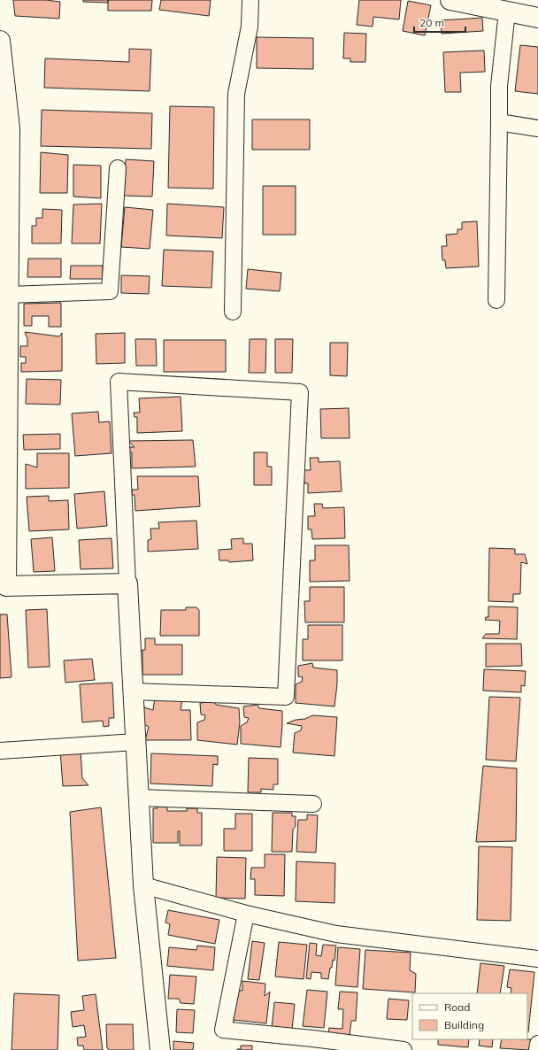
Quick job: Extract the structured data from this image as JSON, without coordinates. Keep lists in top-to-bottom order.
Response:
{
  "legend": ["Road", "Building"],
  "scale_bar": "20 m"
}
